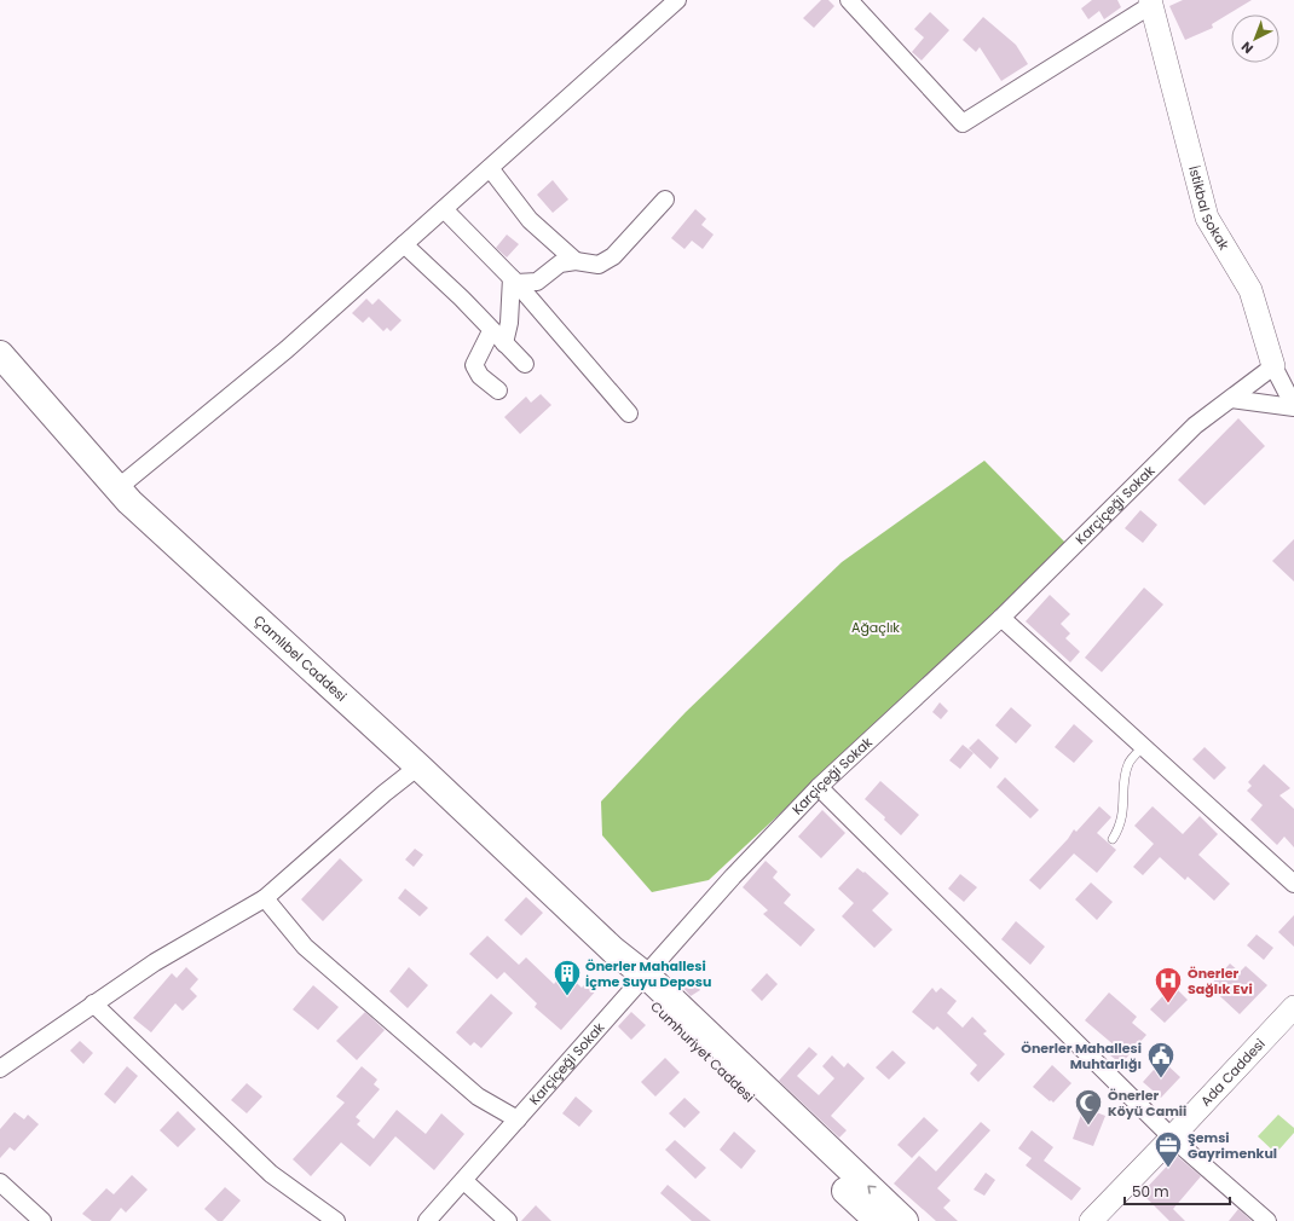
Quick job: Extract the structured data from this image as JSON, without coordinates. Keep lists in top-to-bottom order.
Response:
{
  "streets": {
    "main road": ["Çamlıbel Caddesi", "Cumhuriyet Caddesi"],
    "street": ["İstikbal Sokak", "Karçiçeği Sokak", "Ada Caddesi"]
  },
  "crossings": [
    ["İstikbal Sokak", "Karçiçeği Sokak"],
    ["Karçiçeği Sokak", "Cumhuriyet Caddesi"],
    ["Çamlıbel Caddesi", "Cumhuriyet Caddesi"]
  ],
  "parks": ["Ağaçlık"],
  "places": {
    "building": ["Önerler Mahallesi İçme Suyu Deposu"],
    "hospital": ["Önerler Sağlık Evi"],
    "public building": ["Önerler Mahallesi Muhtarlığı"],
    "mosque": ["Önerler Köyü Camii"],
    "office": ["Şemsi Gayrimenkul"]
  },
  "scale_bar": "50 m",
  "north": "bottom left"
}
